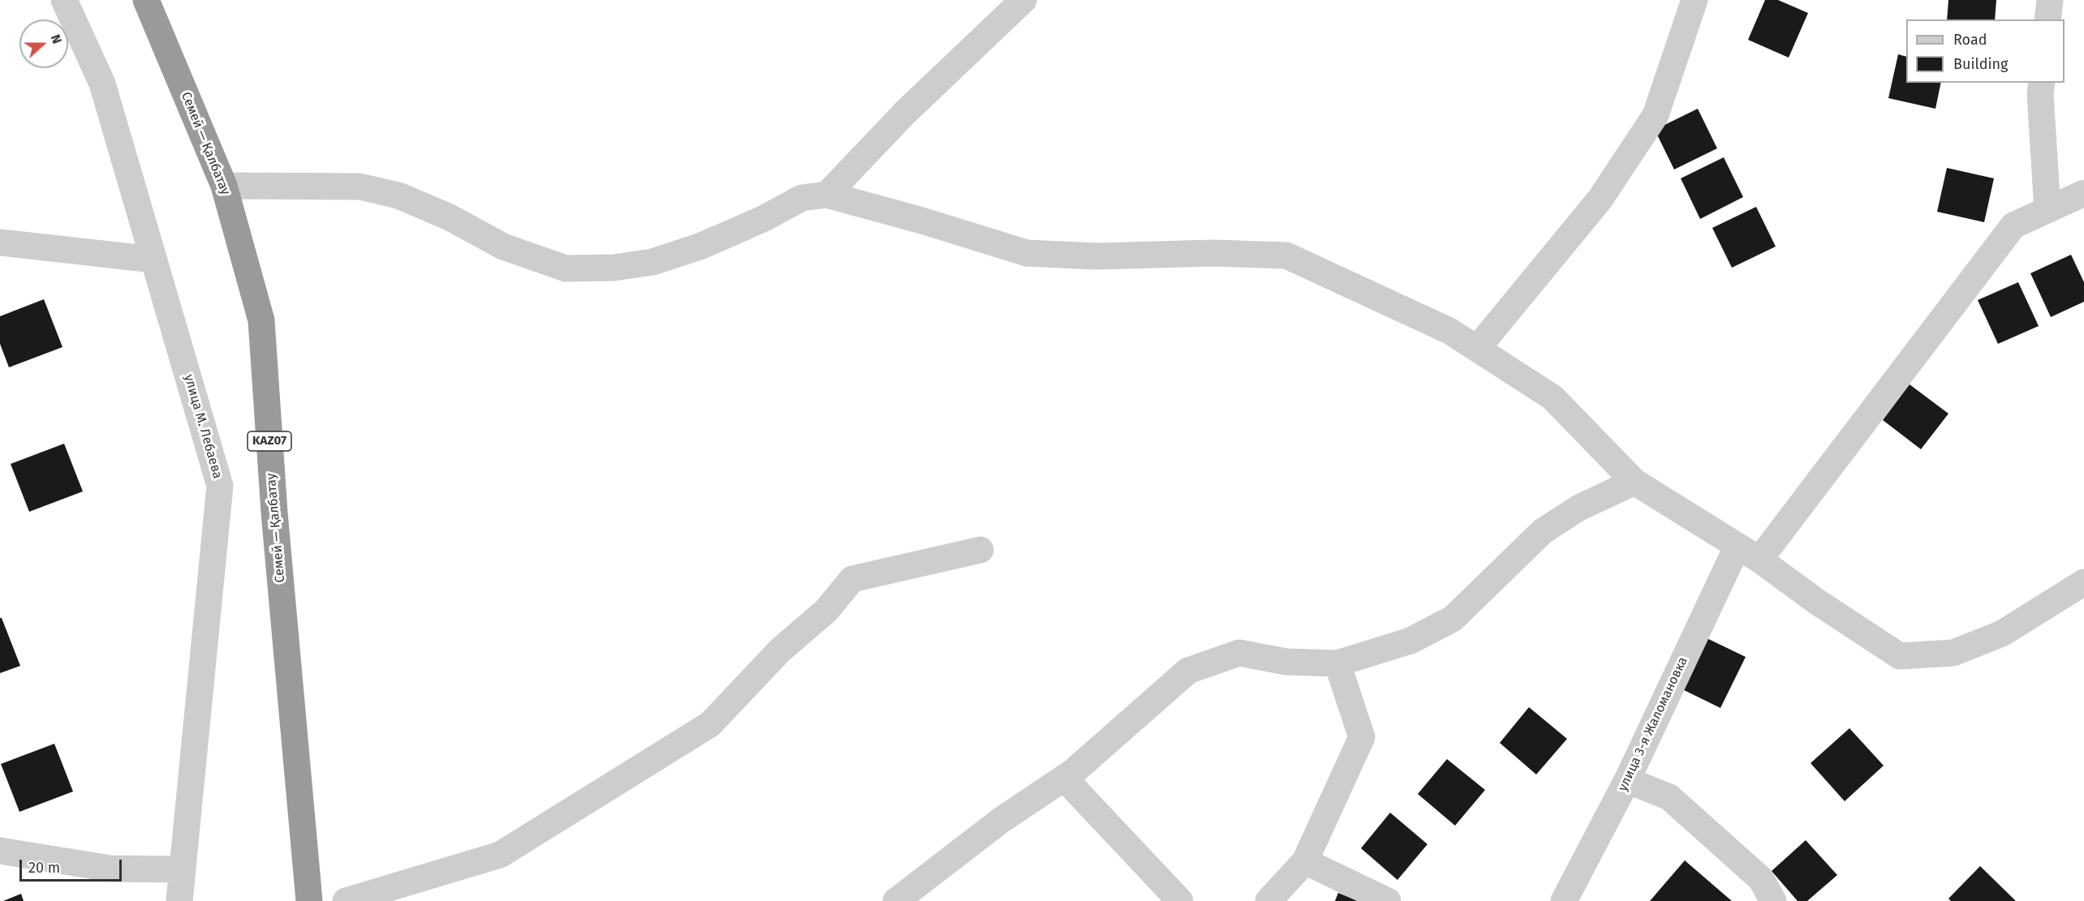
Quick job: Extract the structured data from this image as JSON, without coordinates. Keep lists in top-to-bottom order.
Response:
{
  "streets": {
    "highway": ["Семей — Қалбатау", "KAZ07"],
    "street": ["улица М. Лебаева", "улица 3-я Жаломановка"]
  },
  "legend": ["Road", "Building"],
  "scale_bar": "20 m",
  "north": "right"
}
